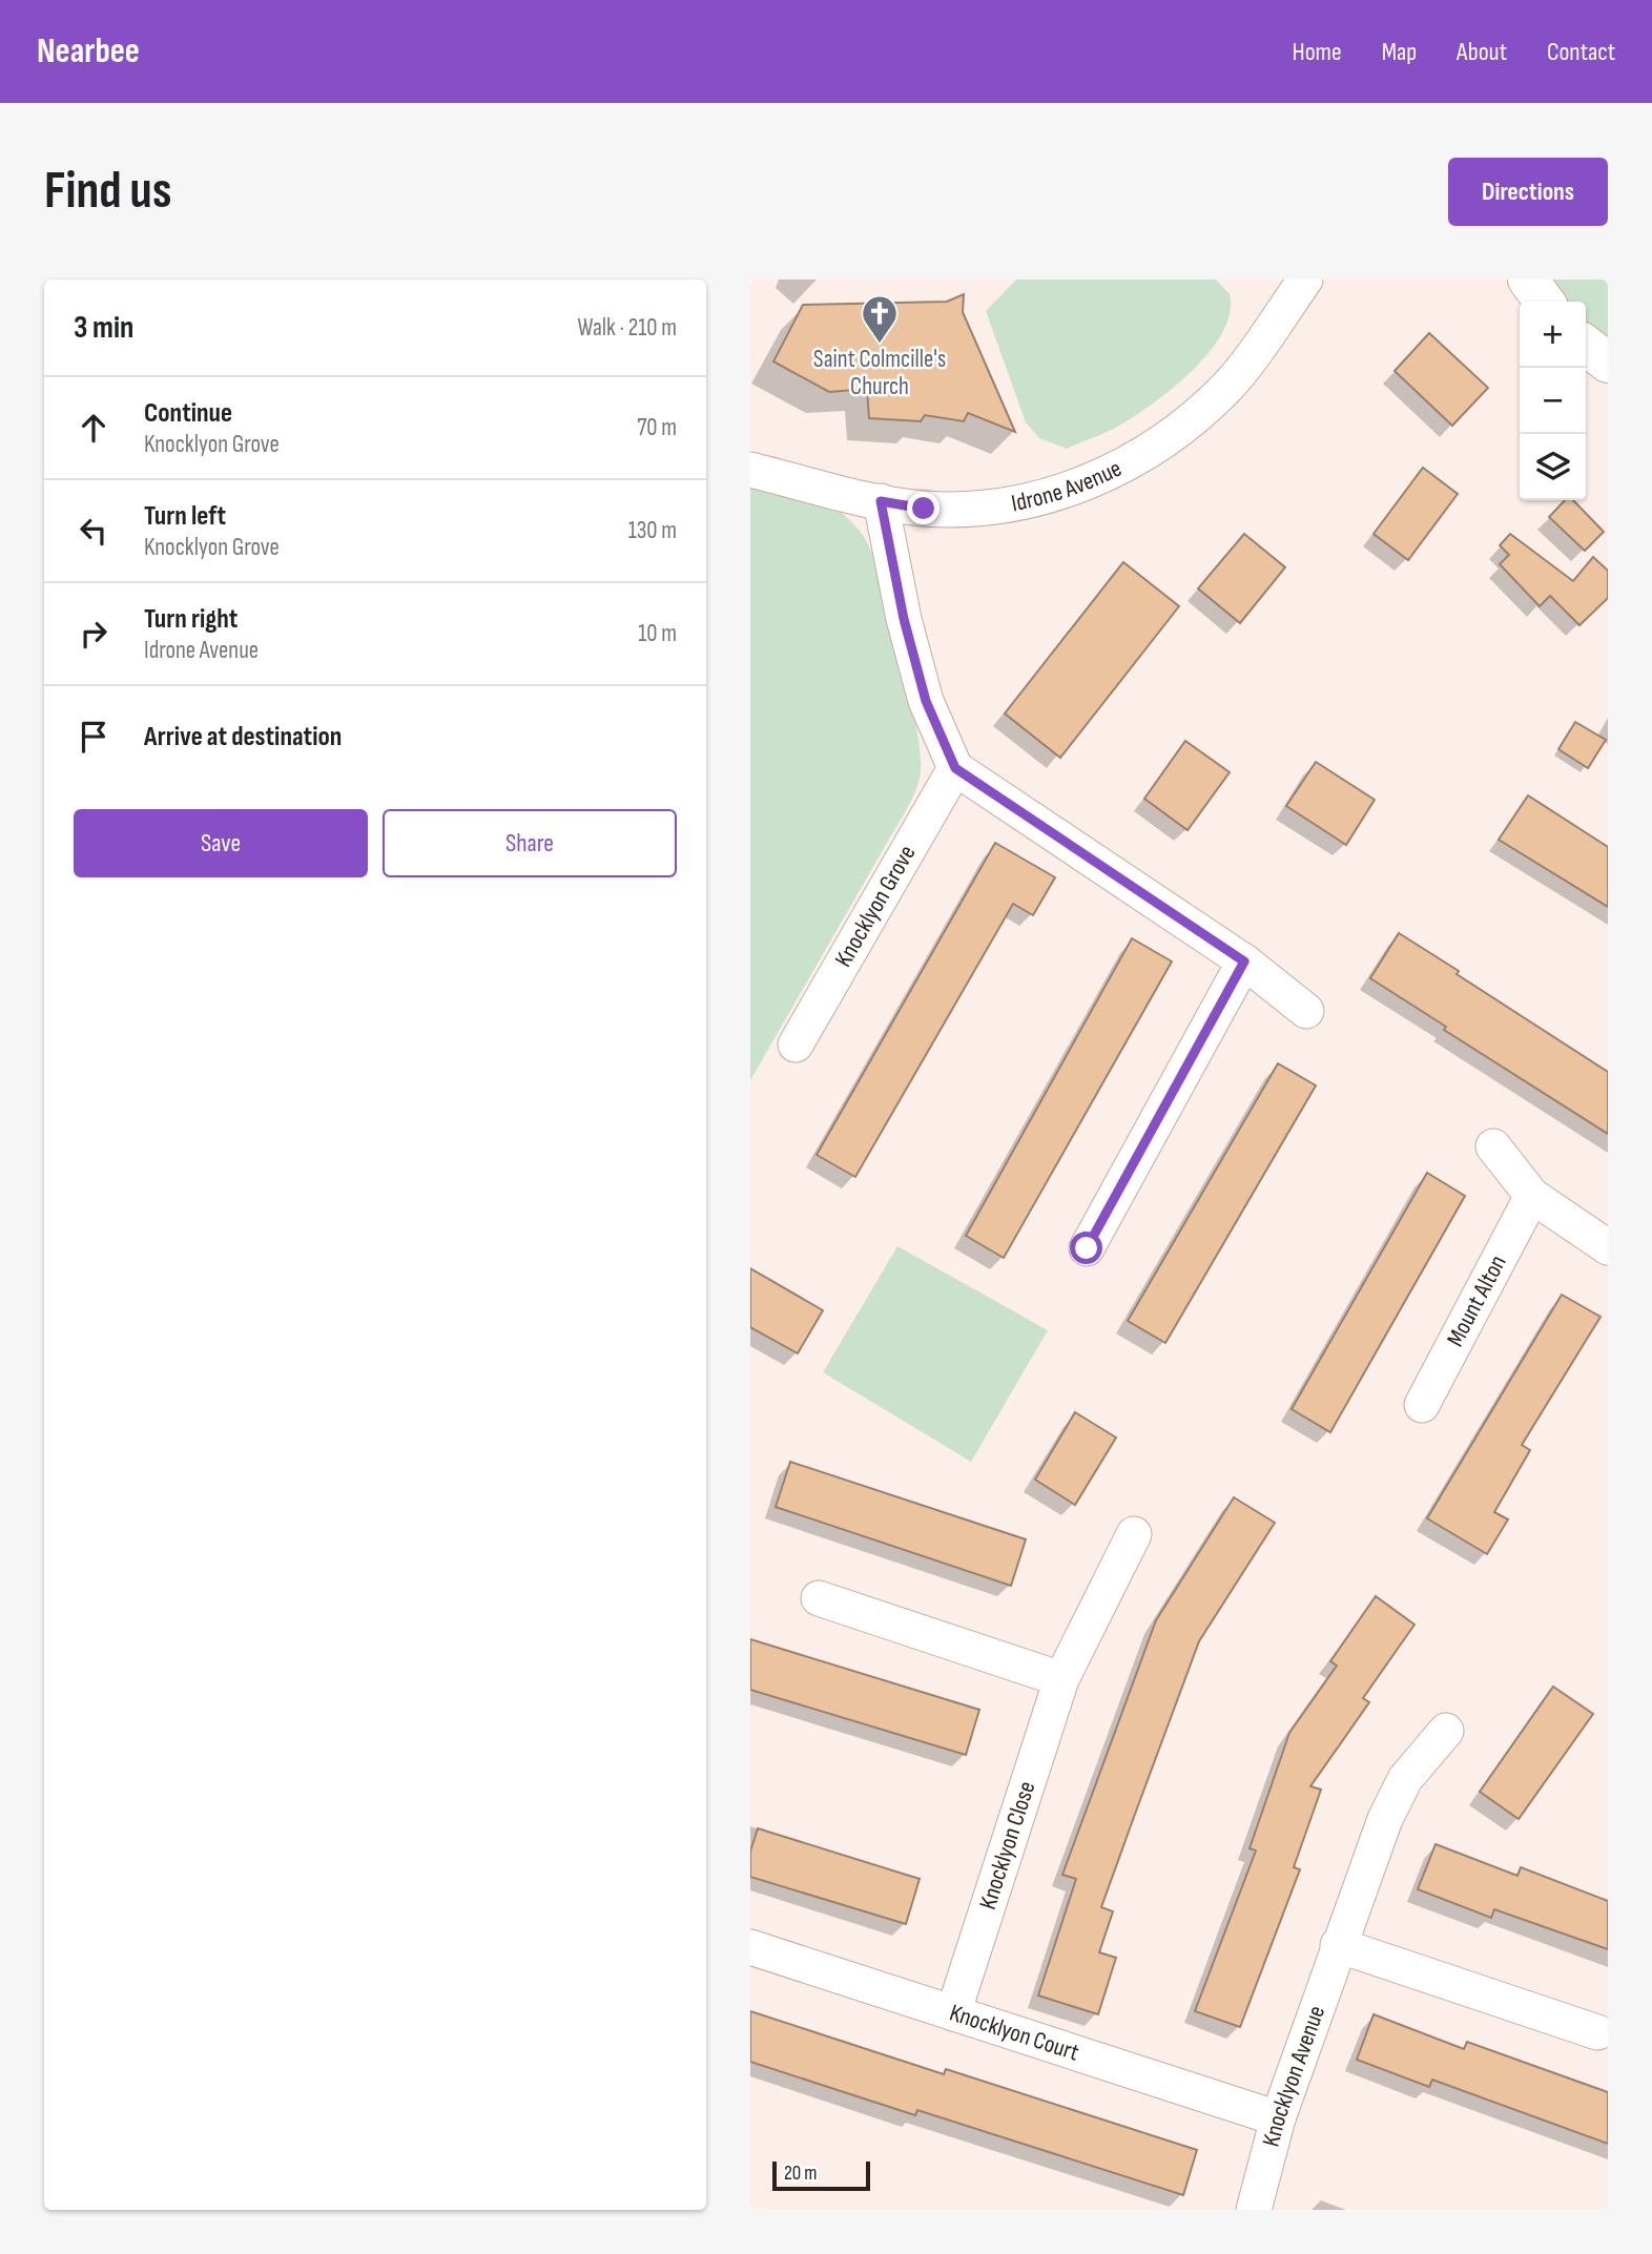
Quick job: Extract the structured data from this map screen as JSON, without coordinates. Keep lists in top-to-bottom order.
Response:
{
  "streets": {
    "street": [
      "Idrone Avenue",
      "Knocklyon Grove",
      "Mount Alton",
      "Knocklyon Close",
      "Knocklyon Court",
      "Knocklyon Avenue"
    ]
  },
  "crossings": [
    ["Knocklyon Close", "Knocklyon Court"],
    ["Knocklyon Court", "Knocklyon Avenue"]
  ],
  "places": {
    "church": ["Saint Colmcille's Church"]
  },
  "scale_bar": "20 m",
  "page": {
    "header": "Nearbee",
    "nav": [
      "Home",
      "Map",
      "About",
      "Contact"
    ],
    "buttons": [
      "Directions",
      ["Save", "Share"]
    ],
    "title": "Find us",
    "heading": ["3 min", "Walk · 210 m"],
    "map_buttons": ["+", "−"],
    "list": [
      ["Continue", "Knocklyon Grove", "70 m"],
      ["Turn left", "Knocklyon Grove", "130 m"],
      ["Turn right", "Idrone Avenue", "10 m"],
      "Arrive at destination"
    ],
    "scale": "20 m"
  }
}
